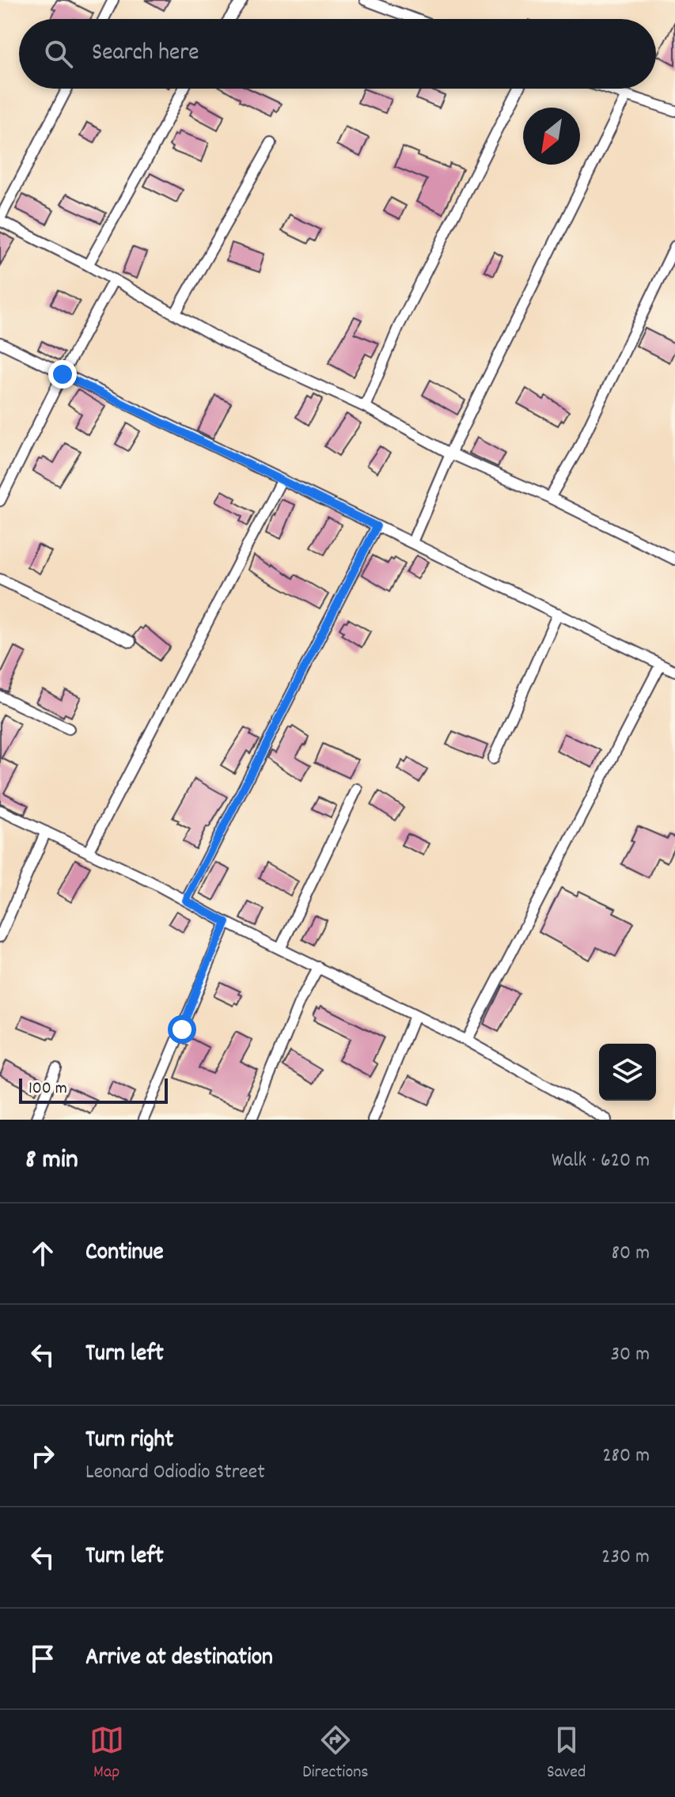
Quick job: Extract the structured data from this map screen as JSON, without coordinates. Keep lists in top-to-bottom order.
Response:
{
  "scale_bar": "100 m",
  "north": "bottom left",
  "page": {
    "search": "Search here",
    "scale": "100 m",
    "heading": ["8 min", "Walk · 620 m"],
    "list": [
      ["Continue", "80 m"],
      ["Turn left", "30 m"],
      ["Turn right", "Leonard Odiodio Street", "280 m"],
      ["Turn left", "230 m"],
      "Arrive at destination"
    ],
    "nav": ["Map", "Directions", "Saved"]
  }
}
